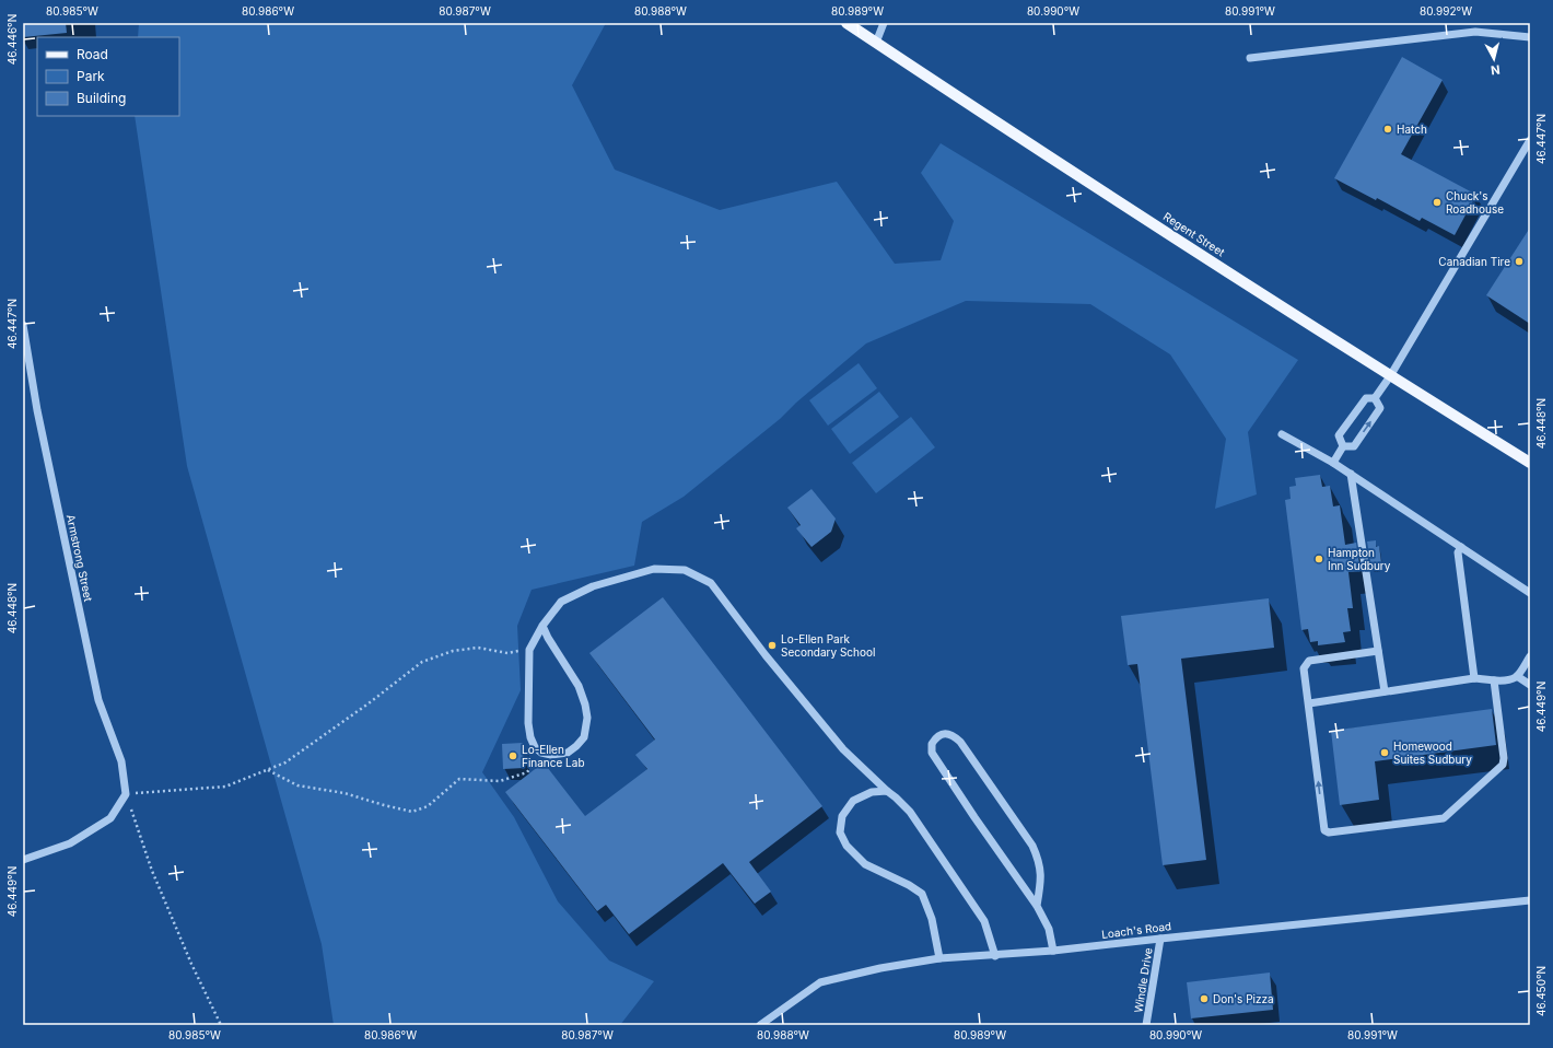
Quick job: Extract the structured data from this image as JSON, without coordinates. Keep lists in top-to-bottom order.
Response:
{
  "streets": {
    "main road": ["Regent Street"],
    "street": ["Armstrong Street", "Loach's Road", "Windle Drive"]
  },
  "crossings": [
    ["Loach's Road", "Windle Drive"]
  ],
  "places": [
    "Hatch",
    "Chuck's Roadhouse",
    "Canadian Tire",
    "Hampton Inn Sudbury",
    "Lo-Ellen Park Secondary School",
    "Homewood Suites Sudbury",
    "Lo-Ellen Finance Lab",
    "Don's Pizza"
  ],
  "legend": ["Road", "Park", "Building"],
  "north": "bottom",
  "coordinates": [
    "80.985°W",
    "80.986°W",
    "80.987°W",
    "80.988°W",
    "80.989°W",
    "80.990°W",
    "80.991°W",
    "80.992°W",
    "46.446°N",
    "46.447°N",
    "46.448°N",
    "46.449°N",
    "46.450°N"
  ]
}
